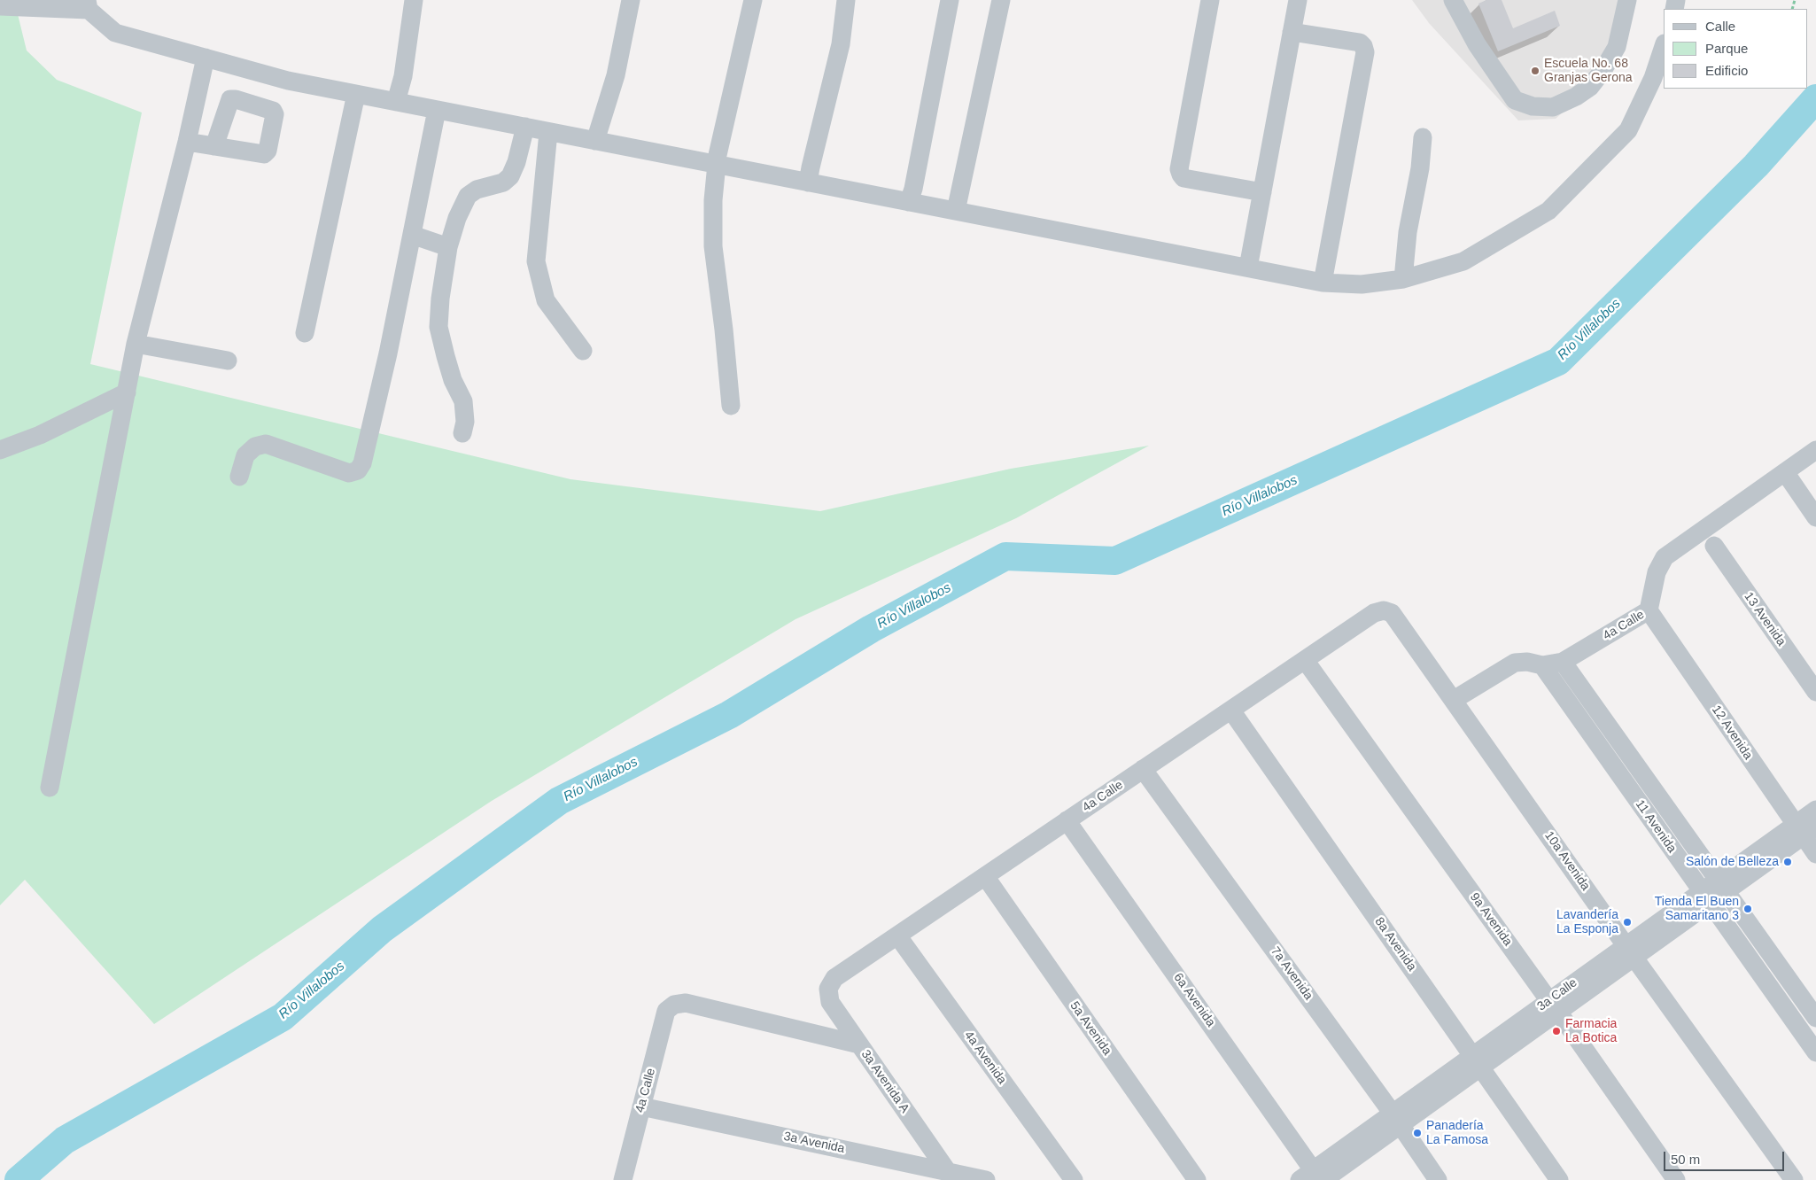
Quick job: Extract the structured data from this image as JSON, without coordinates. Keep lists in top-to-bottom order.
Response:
{
  "streets": {
    "street": [
      "13 Avenida",
      "4a Calle",
      "12 Avenida",
      "11 Avenida",
      "10a Avenida",
      "9a Avenida",
      "8a Avenida",
      "7a Avenida",
      "3a Calle",
      "6a Avenida",
      "5a Avenida",
      "4a Avenida",
      "3a Avenida A",
      "3a Avenida"
    ]
  },
  "crossings": [
    ["4a Calle", "12 Avenida"],
    ["4a Calle", "11 Avenida"],
    ["4a Calle", "10a Avenida"],
    ["4a Calle", "9a Avenida"],
    ["4a Calle", "8a Avenida"],
    ["4a Calle", "7a Avenida"],
    ["4a Calle", "6a Avenida"],
    ["4a Calle", "5a Avenida"],
    ["4a Calle", "4a Avenida"],
    ["4a Calle", "3a Avenida A"],
    ["4a Calle", "3a Avenida"],
    ["12 Avenida", "3a Calle"],
    ["11 Avenida", "3a Calle"],
    ["10a Avenida", "3a Calle"],
    ["9a Avenida", "3a Calle"],
    ["8a Avenida", "3a Calle"],
    ["7a Avenida", "3a Calle"],
    ["3a Calle", "6a Avenida"],
    ["3a Avenida A", "3a Avenida"]
  ],
  "water": ["Río Villalobos"],
  "places": [
    "Escuela No. 68 Granjas Gerona",
    "Salón de Belleza",
    "Tienda El Buen Samaritano 3",
    "Lavandería La Esponja",
    "Farmacia La Botica",
    "Panadería La Famosa"
  ],
  "legend": ["Calle", "Parque", "Edificio"],
  "scale_bar": "50 m"
}
